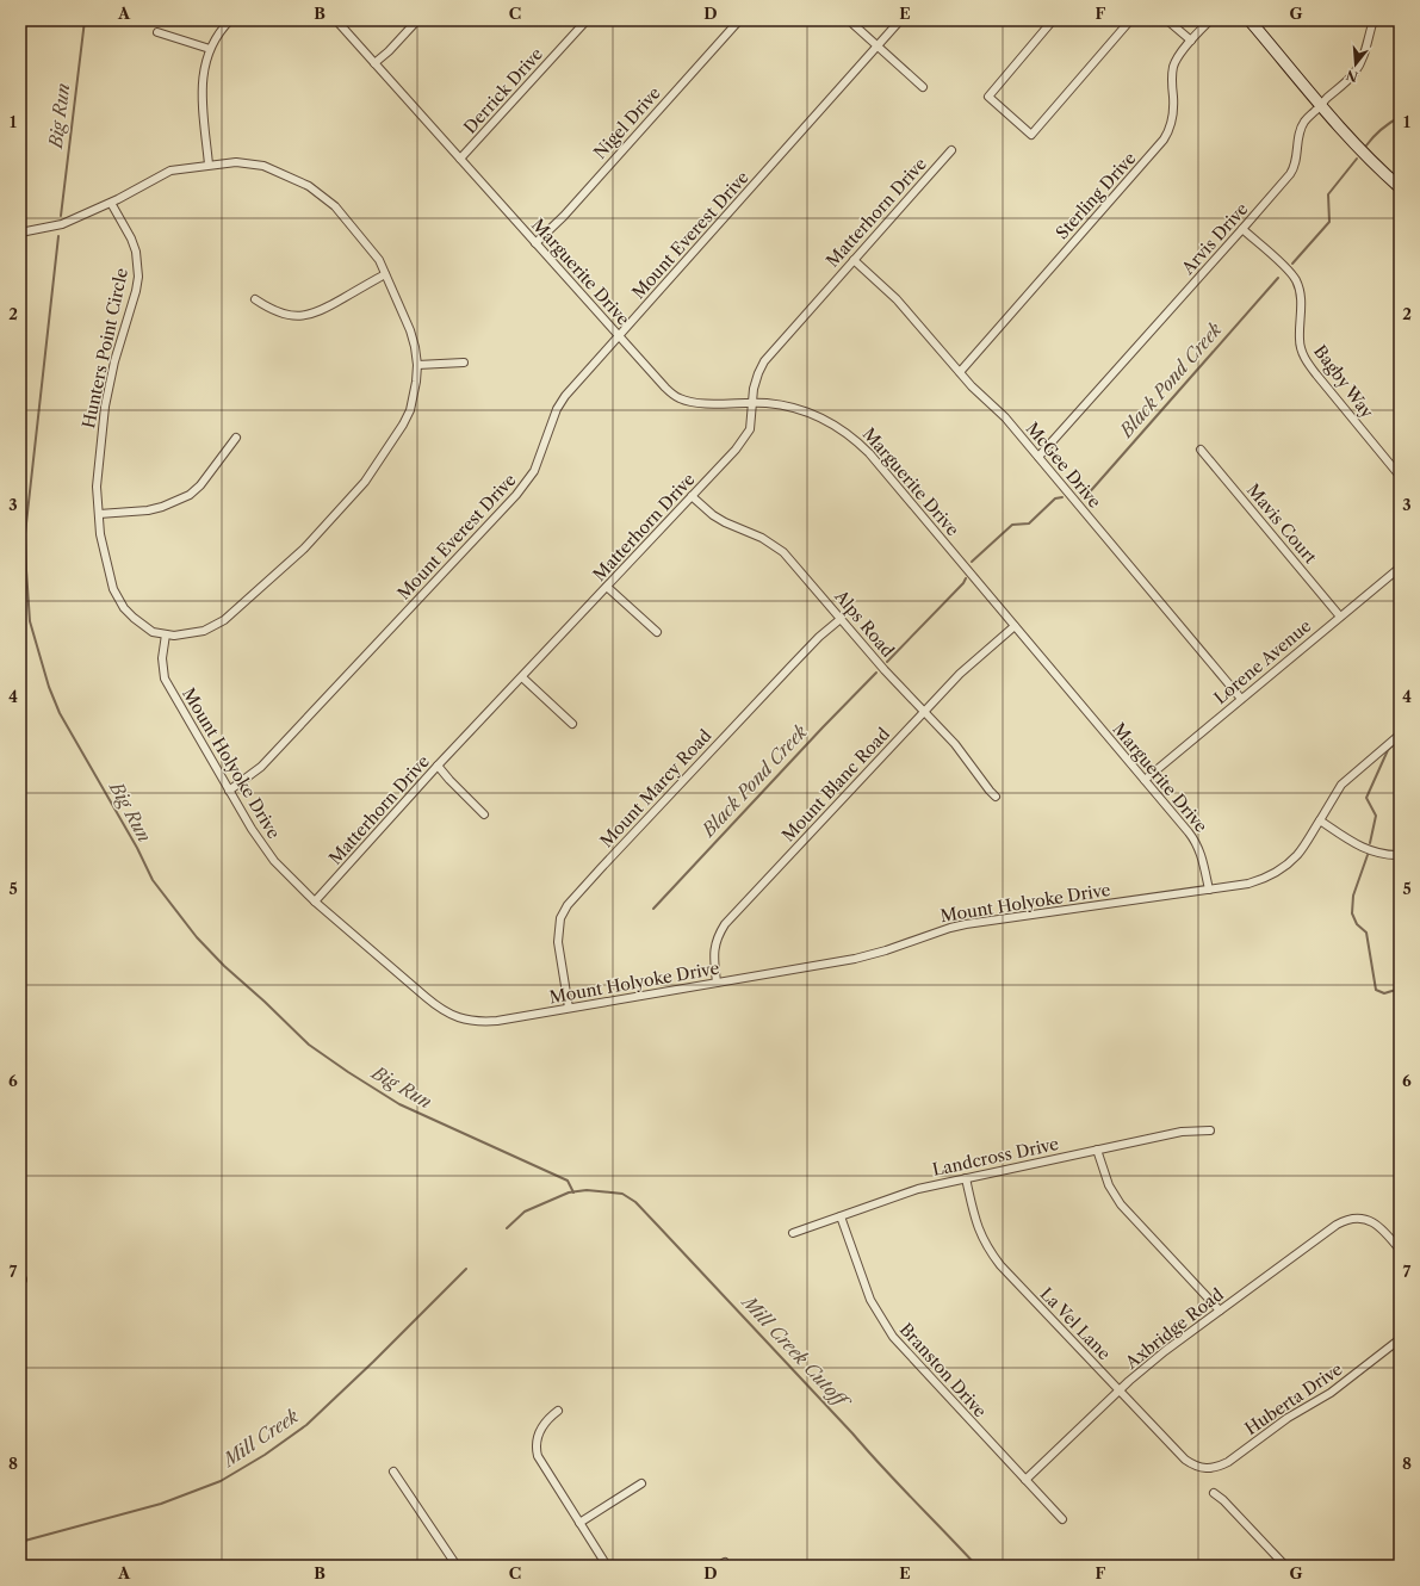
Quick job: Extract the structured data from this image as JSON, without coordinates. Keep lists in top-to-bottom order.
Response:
{
  "streets": {
    "street": [
      "Derrick Drive",
      "Nigel Drive",
      "Sterling Drive",
      "Matterhorn Drive",
      "Mount Everest Drive",
      "Arvis Drive",
      "Marguerite Drive",
      "Hunters Point Circle",
      "Bagby Way",
      "McGee Drive",
      "Mavis Court",
      "Alps Road",
      "Lorene Avenue",
      "Mount Holyoke Drive",
      "Mount Blanc Road",
      "Mount Marcy Road",
      "Landcross Drive",
      "La Vel Lane",
      "Axbridge Road",
      "Branston Drive",
      "Huberta Drive"
    ]
  },
  "crossings": [
    ["Derrick Drive", "Marguerite Drive"],
    ["Nigel Drive", "Marguerite Drive"],
    ["Sterling Drive", "McGee Drive"],
    ["Matterhorn Drive", "Marguerite Drive"],
    ["Matterhorn Drive", "McGee Drive"],
    ["Matterhorn Drive", "Alps Road"],
    ["Matterhorn Drive", "Mount Holyoke Drive"],
    ["Mount Everest Drive", "Marguerite Drive"],
    ["Mount Everest Drive", "Mount Holyoke Drive"],
    ["Arvis Drive", "Bagby Way"],
    ["Arvis Drive", "McGee Drive"],
    ["Marguerite Drive", "Lorene Avenue"],
    ["Marguerite Drive", "Mount Holyoke Drive"],
    ["Marguerite Drive", "Mount Blanc Road"],
    ["Hunters Point Circle", "Mount Holyoke Drive"],
    ["McGee Drive", "Lorene Avenue"],
    ["Mavis Court", "Lorene Avenue"],
    ["Alps Road", "Mount Blanc Road"],
    ["Alps Road", "Mount Marcy Road"],
    ["Mount Holyoke Drive", "Mount Blanc Road"],
    ["Mount Holyoke Drive", "Mount Marcy Road"],
    ["Landcross Drive", "La Vel Lane"],
    ["Landcross Drive", "Branston Drive"],
    ["La Vel Lane", "Axbridge Road"],
    ["La Vel Lane", "Huberta Drive"],
    ["Axbridge Road", "Branston Drive"]
  ],
  "water": [
    "Big Run",
    "Black Pond Creek",
    "Mill Creek Cutoff",
    "Mill Creek"
  ],
  "north": "bottom",
  "grid": {
    "columns": [
      "A",
      "B",
      "C",
      "D",
      "E",
      "F",
      "G"
    ],
    "rows": [
      "1",
      "2",
      "3",
      "4",
      "5",
      "6",
      "7",
      "8"
    ]
  }
}
